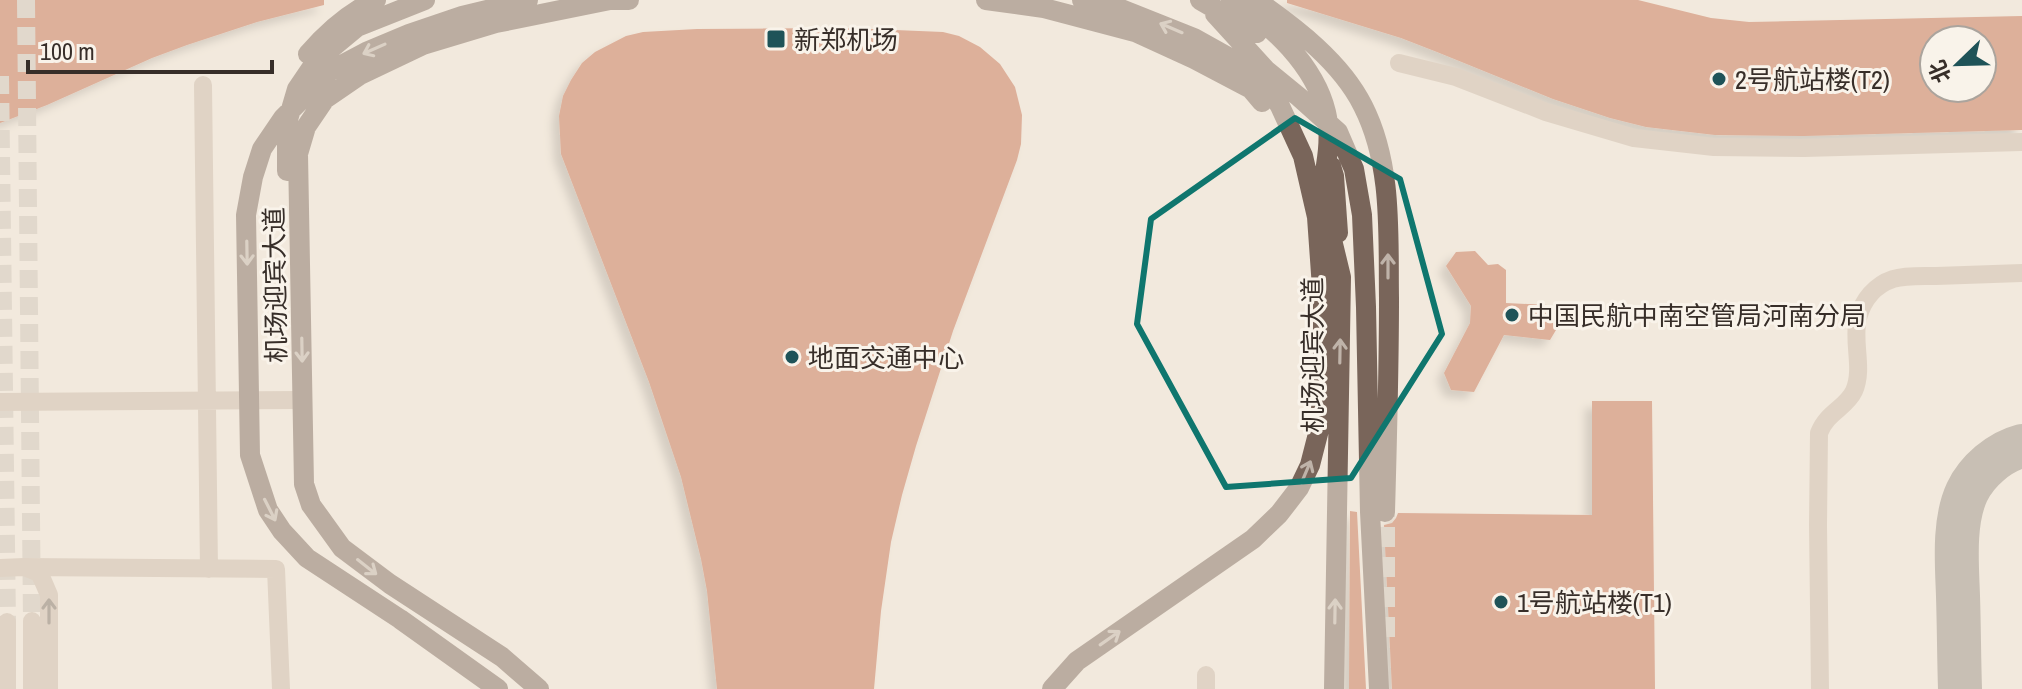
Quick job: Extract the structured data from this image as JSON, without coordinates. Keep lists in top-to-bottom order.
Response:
{
  "streets": {
    "main road": ["机场迎宾大道"]
  },
  "places": {
    "transit": ["新郑机场"],
    "other": [
      "2号航站楼(T2)",
      "中国民航中南空管局河南分局",
      "地面交通中心",
      "1号航站楼(T1)"
    ]
  },
  "scale_bar": "100 m",
  "north": "bottom left"
}
